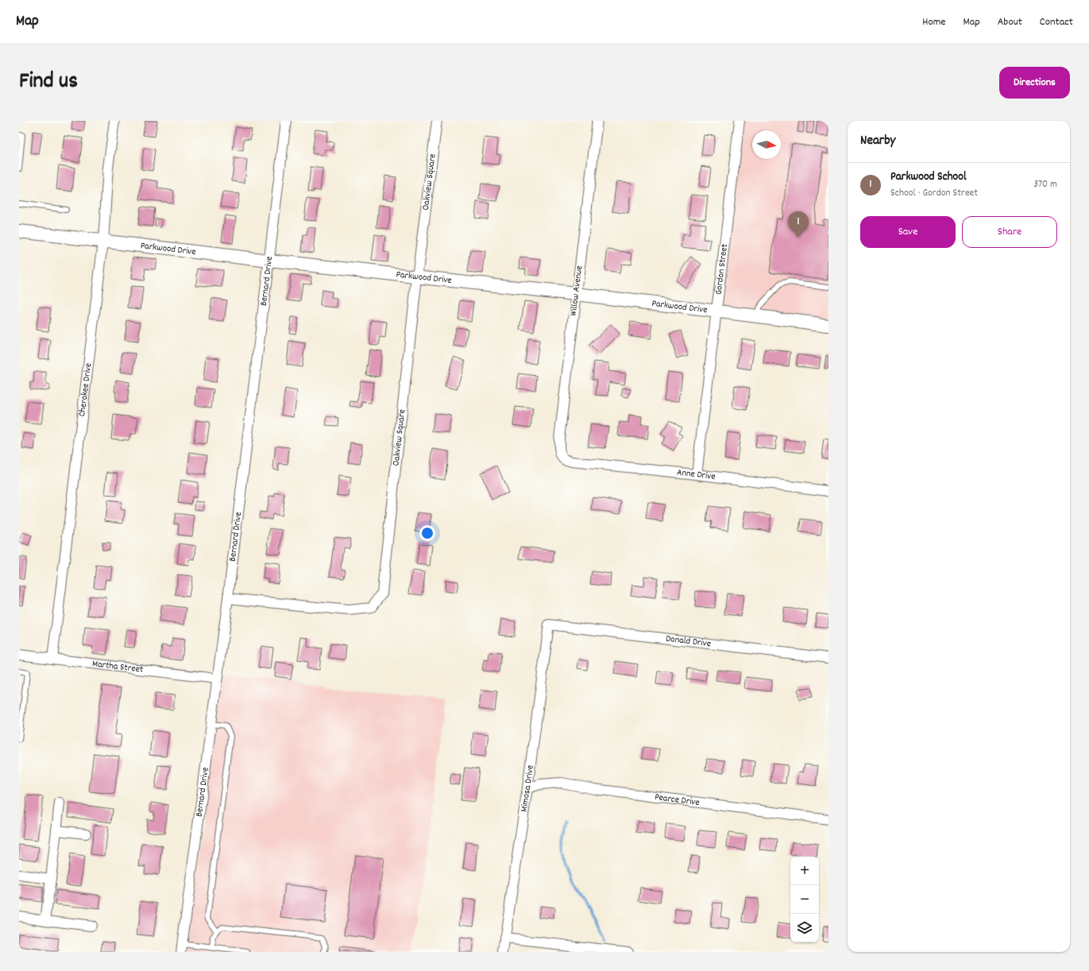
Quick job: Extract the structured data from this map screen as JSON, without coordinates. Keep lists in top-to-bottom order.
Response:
{
  "streets": {
    "street": [
      "Oakview Square",
      "Parkwood Drive",
      "Gordon Street",
      "Bernard Drive",
      "Willow Avenue",
      "Cherokee Drive",
      "Anne Drive",
      "Donald Drive",
      "Martha Street",
      "Mimosa Drive",
      "Pearce Drive"
    ]
  },
  "crossings": [
    ["Oakview Square", "Parkwood Drive"],
    ["Oakview Square", "Bernard Drive"],
    ["Parkwood Drive", "Gordon Street"],
    ["Parkwood Drive", "Bernard Drive"],
    ["Parkwood Drive", "Willow Avenue"],
    ["Parkwood Drive", "Cherokee Drive"],
    ["Gordon Street", "Anne Drive"],
    ["Bernard Drive", "Martha Street"],
    ["Willow Avenue", "Anne Drive"],
    ["Cherokee Drive", "Martha Street"],
    ["Donald Drive", "Mimosa Drive"],
    ["Mimosa Drive", "Pearce Drive"]
  ],
  "north": "right",
  "page": {
    "header": "Map",
    "nav": [
      "Home",
      "Map",
      "About",
      "Contact"
    ],
    "title": "Find us",
    "buttons": [
      "Directions",
      ["Save", "Share"]
    ],
    "heading": "Nearby",
    "list": [
      {
        "mark": "1",
        "name": "Parkwood School",
        "note": "School · Gordon Street",
        "value": "370 m"
      }
    ],
    "pins": "1",
    "map_buttons": ["+", "−"]
  }
}
